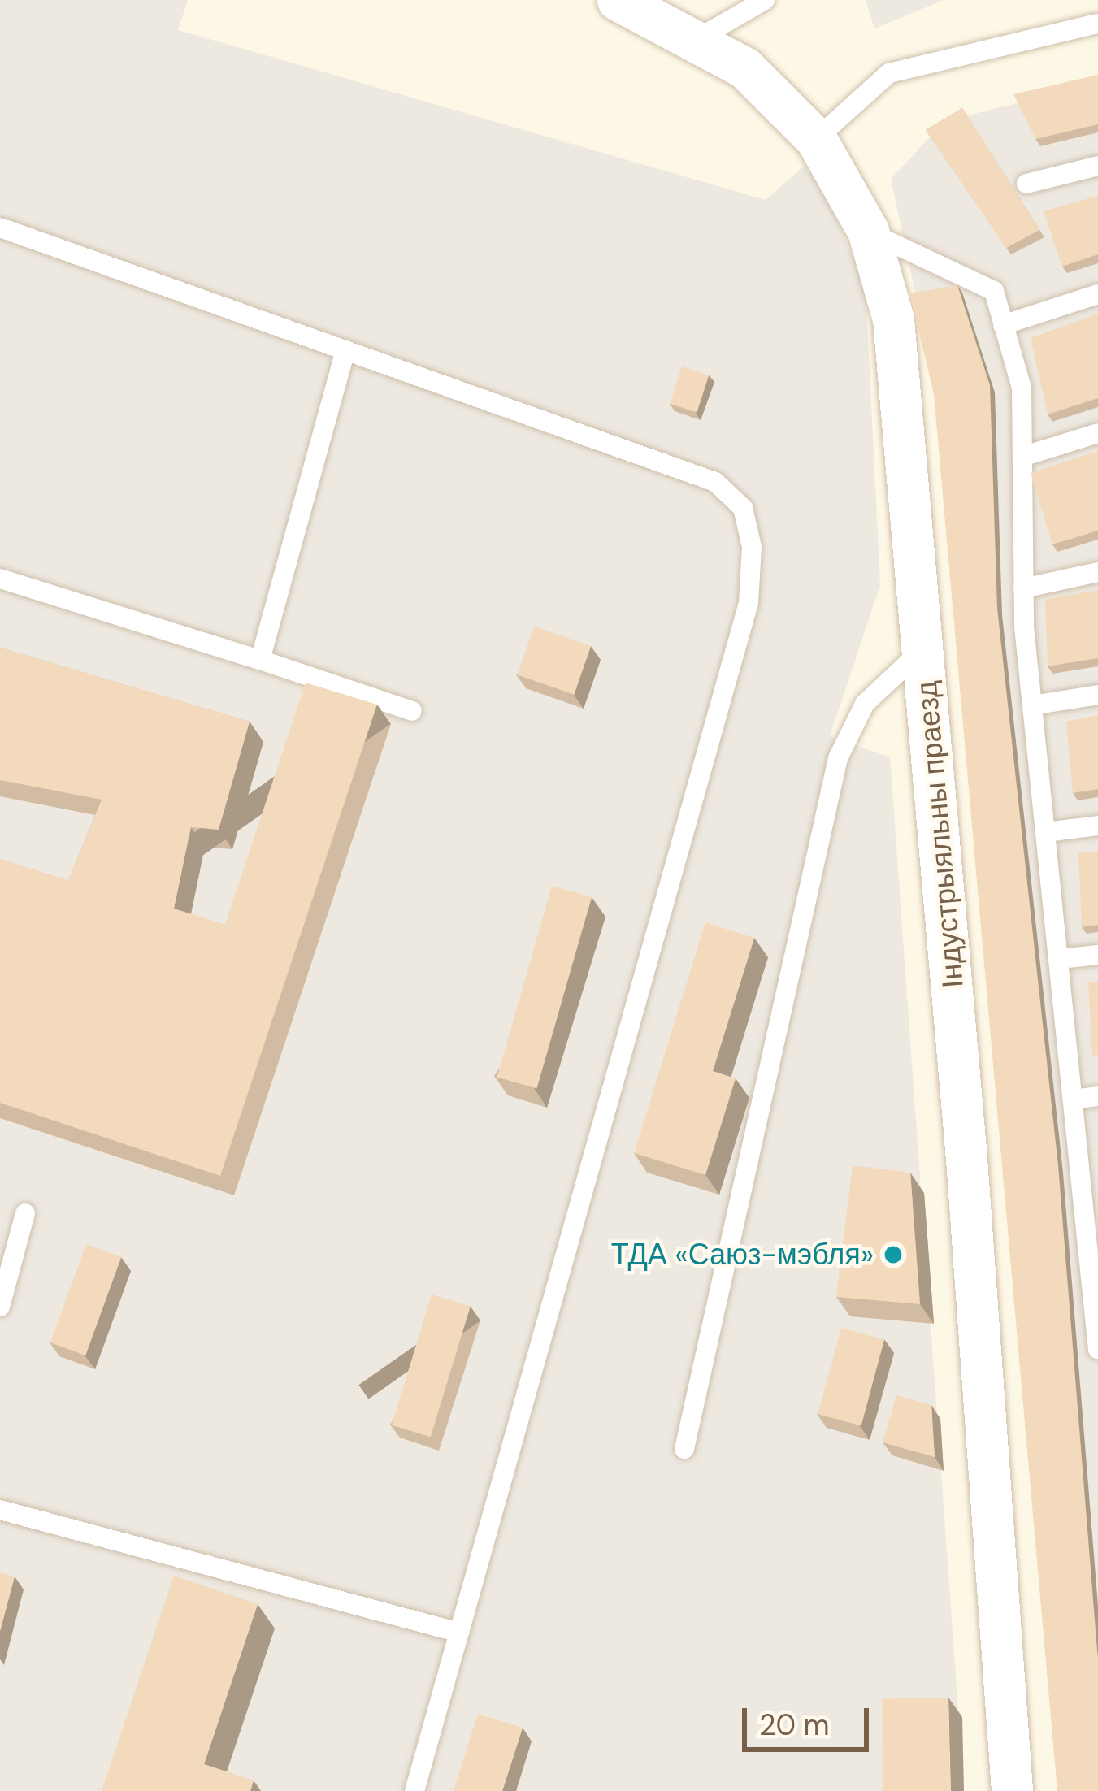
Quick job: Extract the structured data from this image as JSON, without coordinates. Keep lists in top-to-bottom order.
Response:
{
  "streets": {
    "street": ["Індустрыяльны праезд"]
  },
  "places": ["ТДА «Саюз-мэбля»"],
  "scale_bar": "20 m"
}
